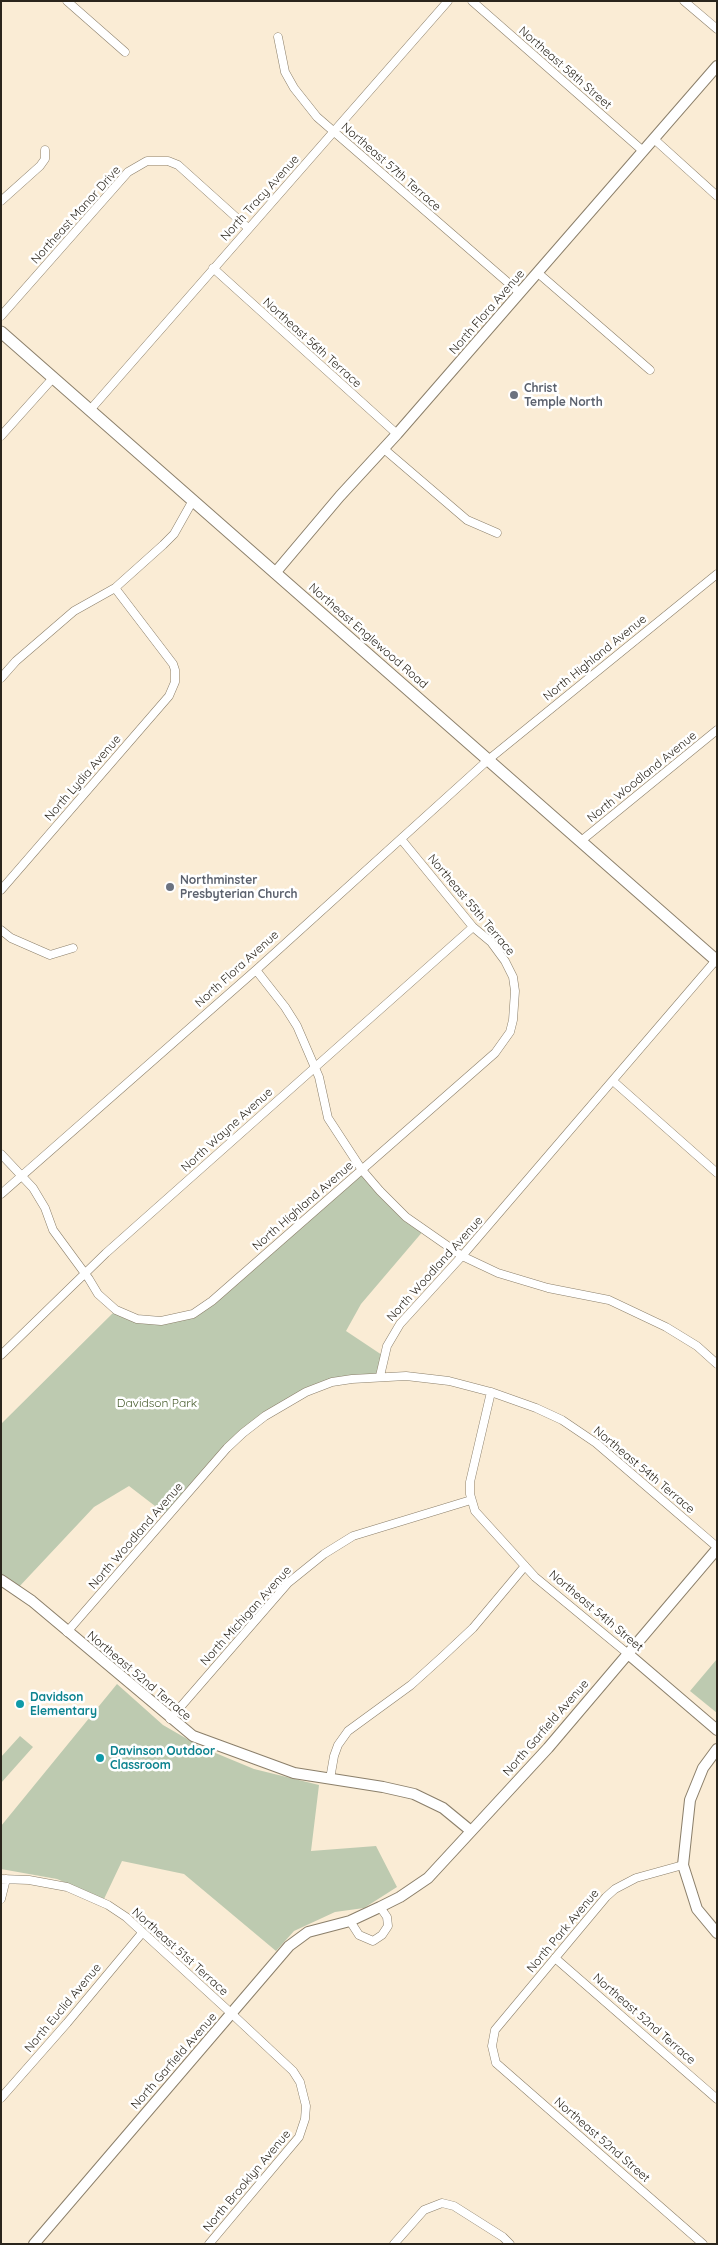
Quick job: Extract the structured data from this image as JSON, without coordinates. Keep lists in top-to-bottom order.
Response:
{
  "streets": {
    "main road": ["Northeast Englewood Road"],
    "street": [
      "Northeast 58th Street",
      "Northeast 57th Terrace",
      "North Tracy Avenue",
      "Northeast Manor Drive",
      "North Flora Avenue",
      "Northeast 56th Terrace",
      "North Highland Avenue",
      "North Woodland Avenue",
      "North Lydia Avenue",
      "Northeast 55th Terrace",
      "North Wayne Avenue",
      "Northeast 54th Terrace",
      "Northeast 54th Street",
      "North Michigan Avenue",
      "Northeast 52nd Terrace",
      "North Garfield Avenue",
      "North Park Avenue",
      "Northeast 51st Terrace",
      "North Euclid Avenue",
      "Northeast 52nd Street",
      "North Brooklyn Avenue"
    ]
  },
  "crossings": [
    ["Northeast 58th Street", "North Flora Avenue"],
    ["Northeast 57th Terrace", "North Tracy Avenue"],
    ["Northeast 57th Terrace", "North Flora Avenue"],
    ["North Tracy Avenue", "Northeast Manor Drive"],
    ["North Tracy Avenue", "Northeast 56th Terrace"],
    ["North Tracy Avenue", "Northeast Englewood Road"],
    ["North Flora Avenue", "Northeast 56th Terrace"],
    ["North Flora Avenue", "Northeast Englewood Road"],
    ["North Flora Avenue", "North Highland Avenue"],
    ["North Flora Avenue", "Northeast 55th Terrace"],
    ["Northeast Englewood Road", "North Highland Avenue"],
    ["Northeast Englewood Road", "North Woodland Avenue"],
    ["North Highland Avenue", "Northeast 55th Terrace"],
    ["North Highland Avenue", "North Wayne Avenue"],
    ["North Woodland Avenue", "Northeast 54th Terrace"],
    ["North Woodland Avenue", "Northeast 52nd Terrace"],
    ["Northeast 55th Terrace", "North Wayne Avenue"],
    ["Northeast 54th Terrace", "North Garfield Avenue"],
    ["Northeast 54th Street", "North Michigan Avenue"],
    ["Northeast 54th Street", "North Garfield Avenue"],
    ["North Michigan Avenue", "Northeast 52nd Terrace"],
    ["Northeast 52nd Terrace", "North Garfield Avenue"],
    ["Northeast 52nd Terrace", "North Park Avenue"],
    ["North Garfield Avenue", "Northeast 51st Terrace"],
    ["North Park Avenue", "Northeast 52nd Street"],
    ["Northeast 51st Terrace", "North Euclid Avenue"],
    ["Northeast 51st Terrace", "North Brooklyn Avenue"]
  ],
  "parks": ["Davidson Park"],
  "places": [
    "Christ Temple North",
    "Northminster Presbyterian Church",
    "Davidson Elementary",
    "Davinson Outdoor Classroom"
  ]
}
